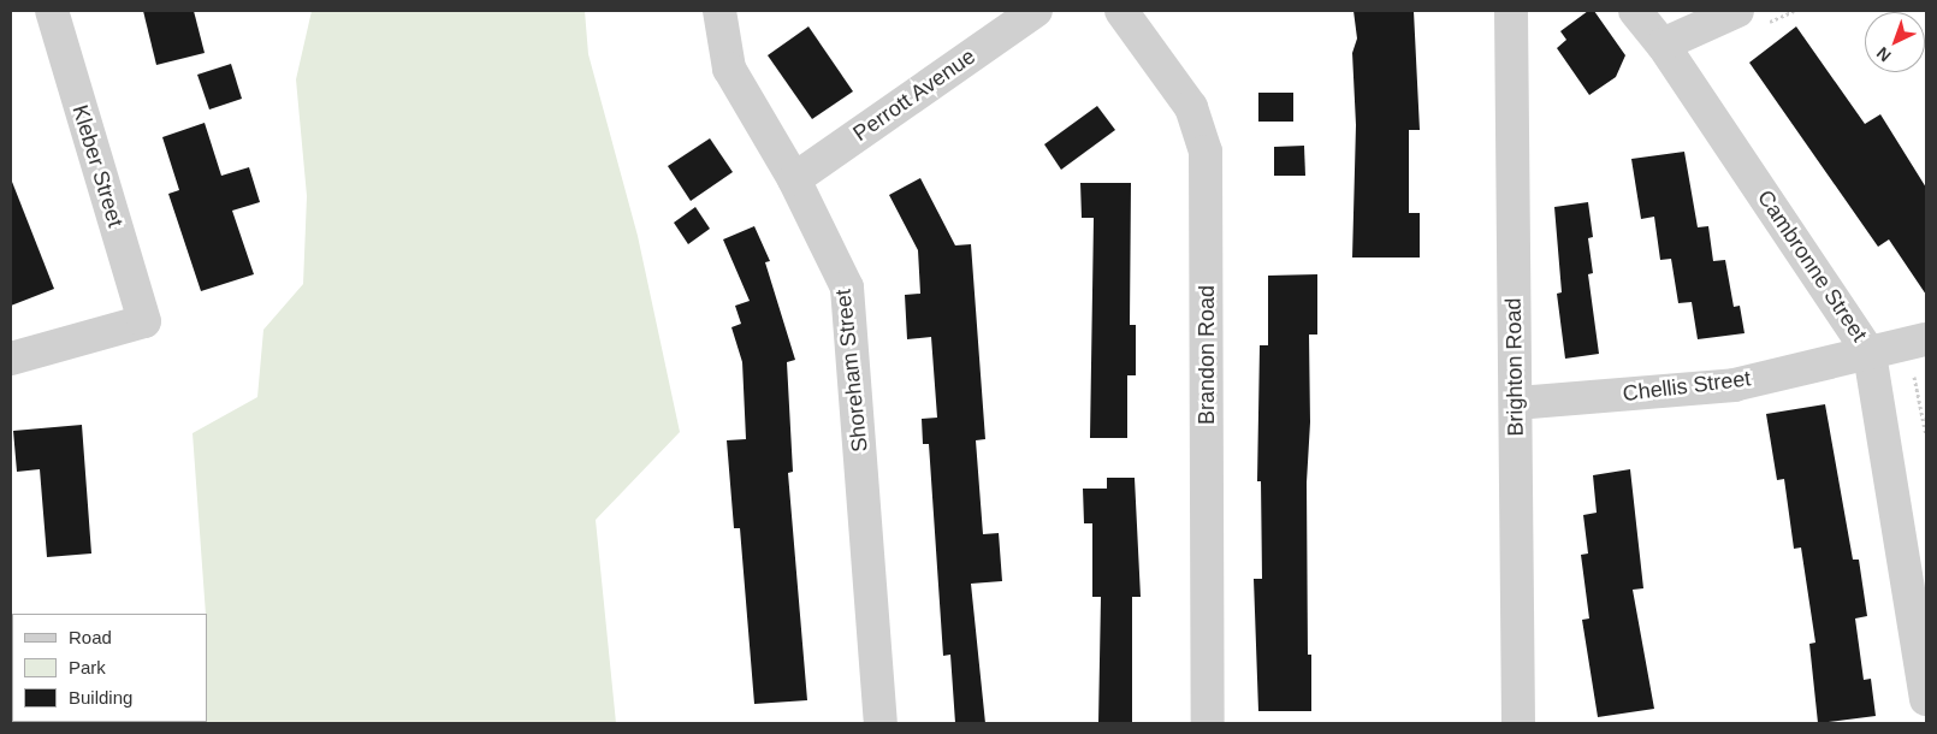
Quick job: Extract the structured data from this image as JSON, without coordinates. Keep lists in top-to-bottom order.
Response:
{
  "streets": {
    "street": [
      "Perrott Avenue",
      "Kleber Street",
      "Cambronne Street",
      "Brandon Road",
      "Brighton Road",
      "Shoreham Street",
      "Chellis Street"
    ]
  },
  "crossings": [
    ["Perrott Avenue", "Shoreham Street"],
    ["Cambronne Street", "Chellis Street"],
    ["Brighton Road", "Chellis Street"]
  ],
  "legend": ["Road", "Park", "Building"],
  "north": "bottom left"
}
